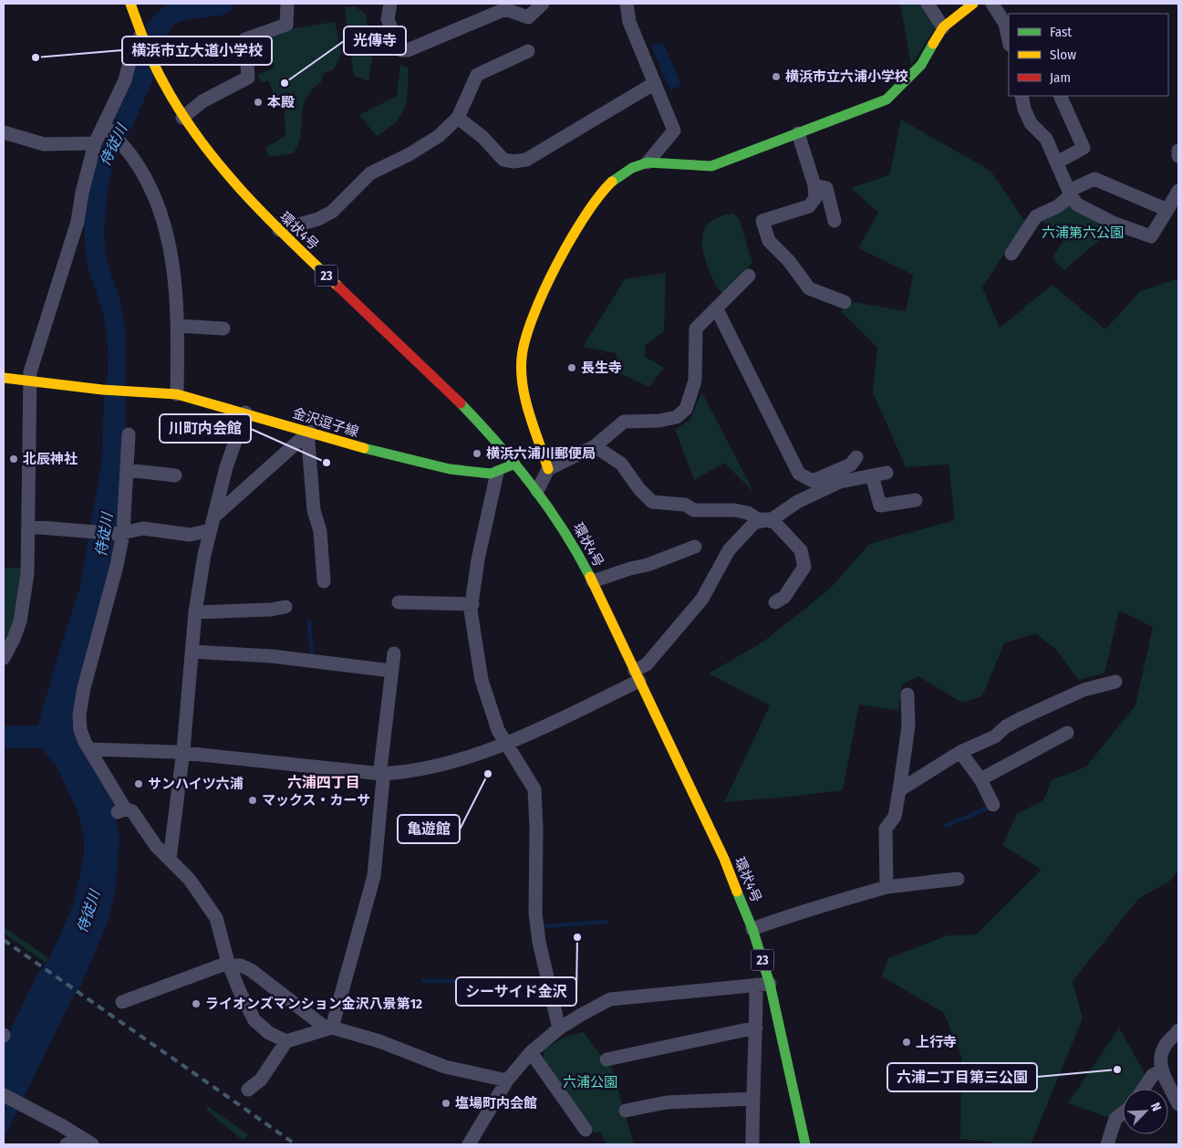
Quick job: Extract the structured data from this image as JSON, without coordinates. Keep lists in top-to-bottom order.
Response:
{
  "streets": {
    "main road": ["環状4号", "23", "金沢逗子線"]
  },
  "crossings": [
    ["環状4号", "23"],
    ["環状4号", "金沢逗子線"]
  ],
  "districts": ["六浦四丁目"],
  "water": ["侍従川"],
  "parks": ["六浦第六公園", "六浦公園"],
  "places": [
    "横浜市立大道小学校",
    "横浜市立六浦小学校",
    "光傳寺",
    "本殿",
    "長生寺",
    "横浜六浦川郵便局",
    "北辰神社",
    "川町内会館",
    "亀遊館",
    "サンハイツ六浦",
    "マックス・カーサ",
    "シーサイド金沢",
    "ライオンズマンション金沢八景第12",
    "上行寺",
    "六浦二丁目第三公園",
    "塩場町内会館"
  ],
  "legend": ["Fast", "Slow", "Jam"],
  "north": "top right"
}
